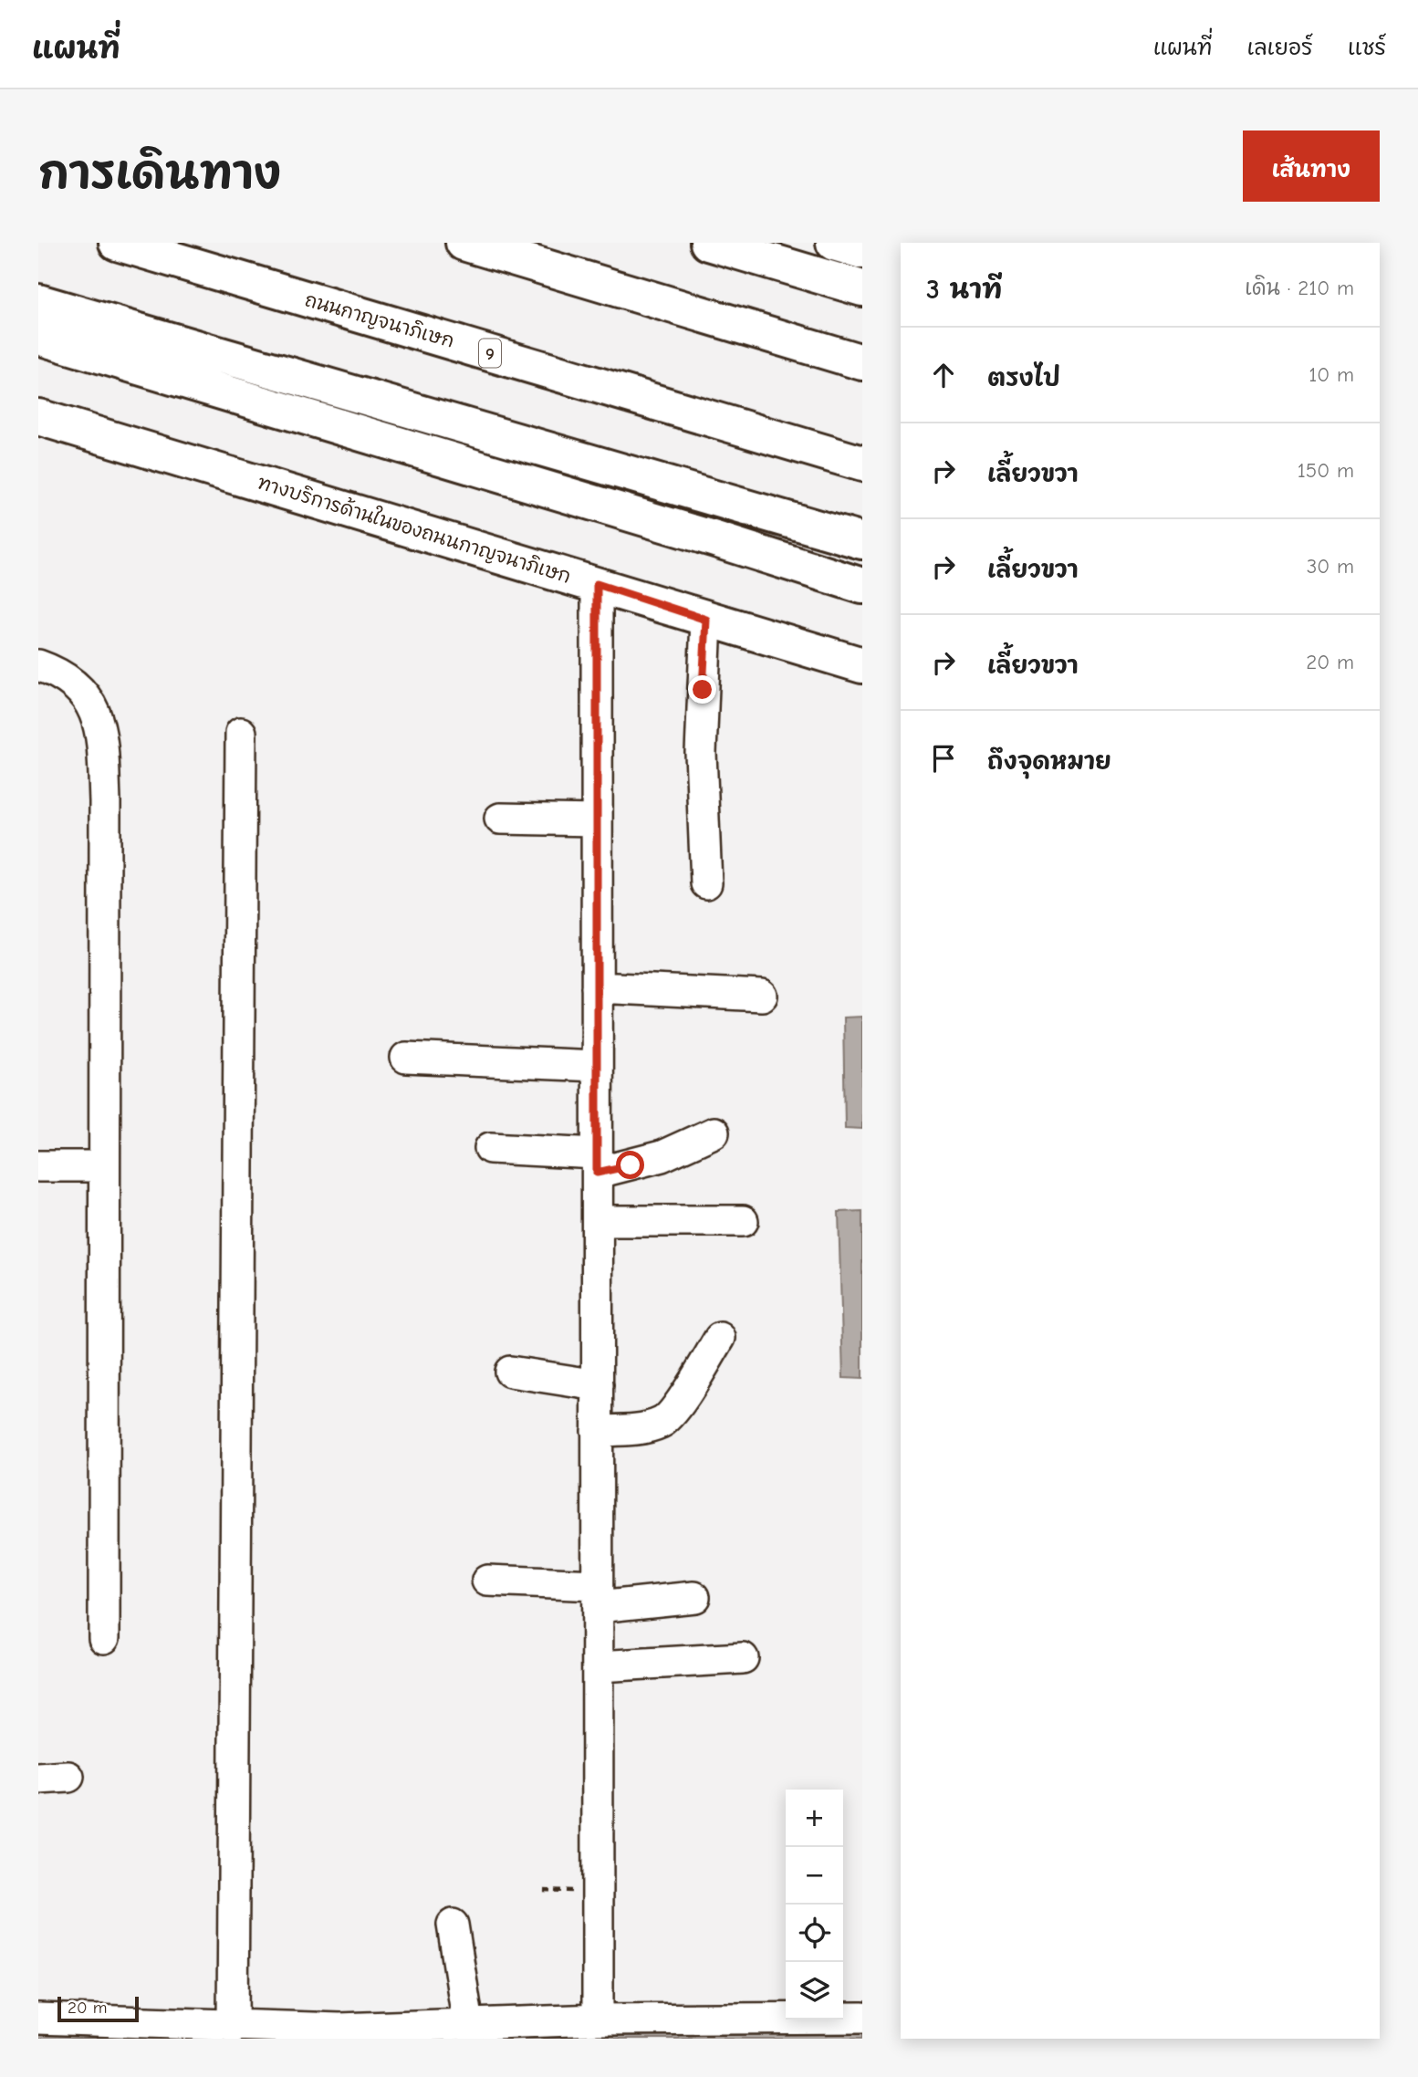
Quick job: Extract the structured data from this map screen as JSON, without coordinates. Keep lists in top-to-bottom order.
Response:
{
  "streets": {
    "main road": ["ถนนกาญจนาภิเษก", "9", "ทางบริการด้านในของถนนกาญจนาภิเษก"]
  },
  "scale_bar": "20 m",
  "page": {
    "header": "แผนที่",
    "nav": ["แผนที่", "เลเยอร์", "แชร์"],
    "title": "การเดินทาง",
    "buttons": "เส้นทาง",
    "heading": ["3 นาที", "เดิน · 210 m"],
    "list": [
      ["ตรงไป", "10 m"],
      ["เลี้ยวขวา", "150 m"],
      ["เลี้ยวขวา", "30 m"],
      ["เลี้ยวขวา", "20 m"],
      "ถึงจุดหมาย"
    ],
    "map_buttons": ["+", "−"],
    "scale": "20 m"
  }
}
